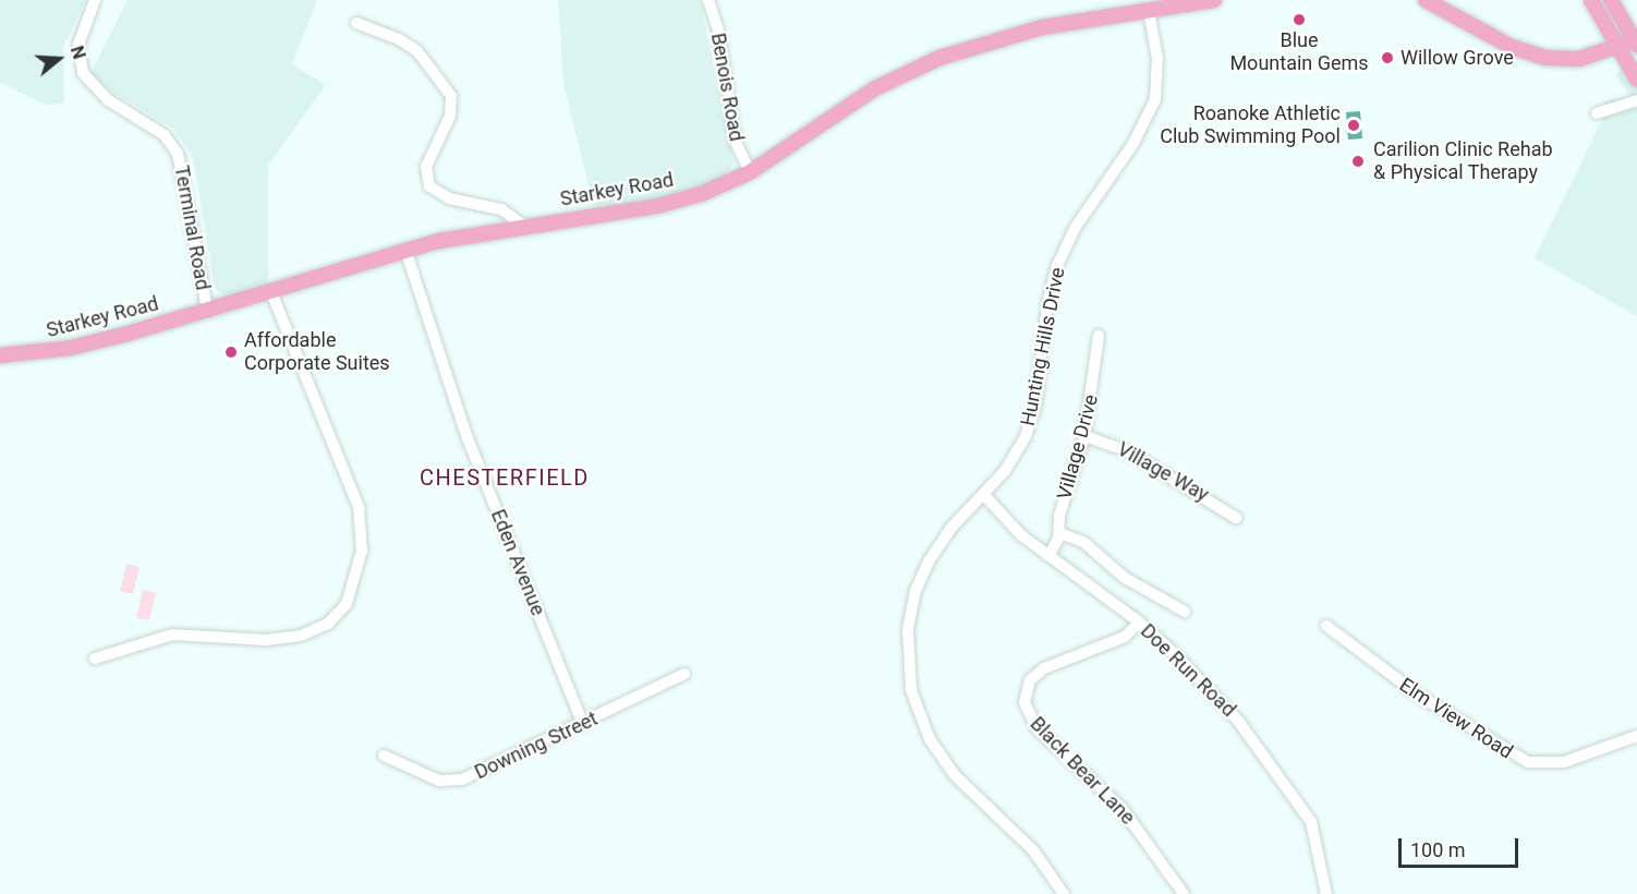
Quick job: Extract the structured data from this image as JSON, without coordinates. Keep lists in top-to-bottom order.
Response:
{
  "streets": {
    "main road": ["Starkey Road"],
    "street": [
      "Benois Road",
      "Terminal Road",
      "Hunting Hills Drive",
      "Village Drive",
      "Village Way",
      "Eden Avenue",
      "Doe Run Road",
      "Elm View Road",
      "Downing Street",
      "Black Bear Lane"
    ]
  },
  "crossings": [
    ["Benois Road", "Starkey Road"],
    ["Starkey Road", "Terminal Road"],
    ["Starkey Road", "Hunting Hills Drive"],
    ["Starkey Road", "Eden Avenue"],
    ["Hunting Hills Drive", "Doe Run Road"],
    ["Village Drive", "Village Way"],
    ["Village Drive", "Doe Run Road"],
    ["Eden Avenue", "Downing Street"],
    ["Doe Run Road", "Black Bear Lane"]
  ],
  "districts": ["CHESTERFIELD"],
  "places": [
    "Blue Mountain Gems",
    "Willow Grove",
    "Roanoke Athletic Club Swimming Pool",
    "Carilion Clinic Rehab & Physical Therapy",
    "Affordable Corporate Suites"
  ],
  "scale_bar": "100 m",
  "north": "right"
}
